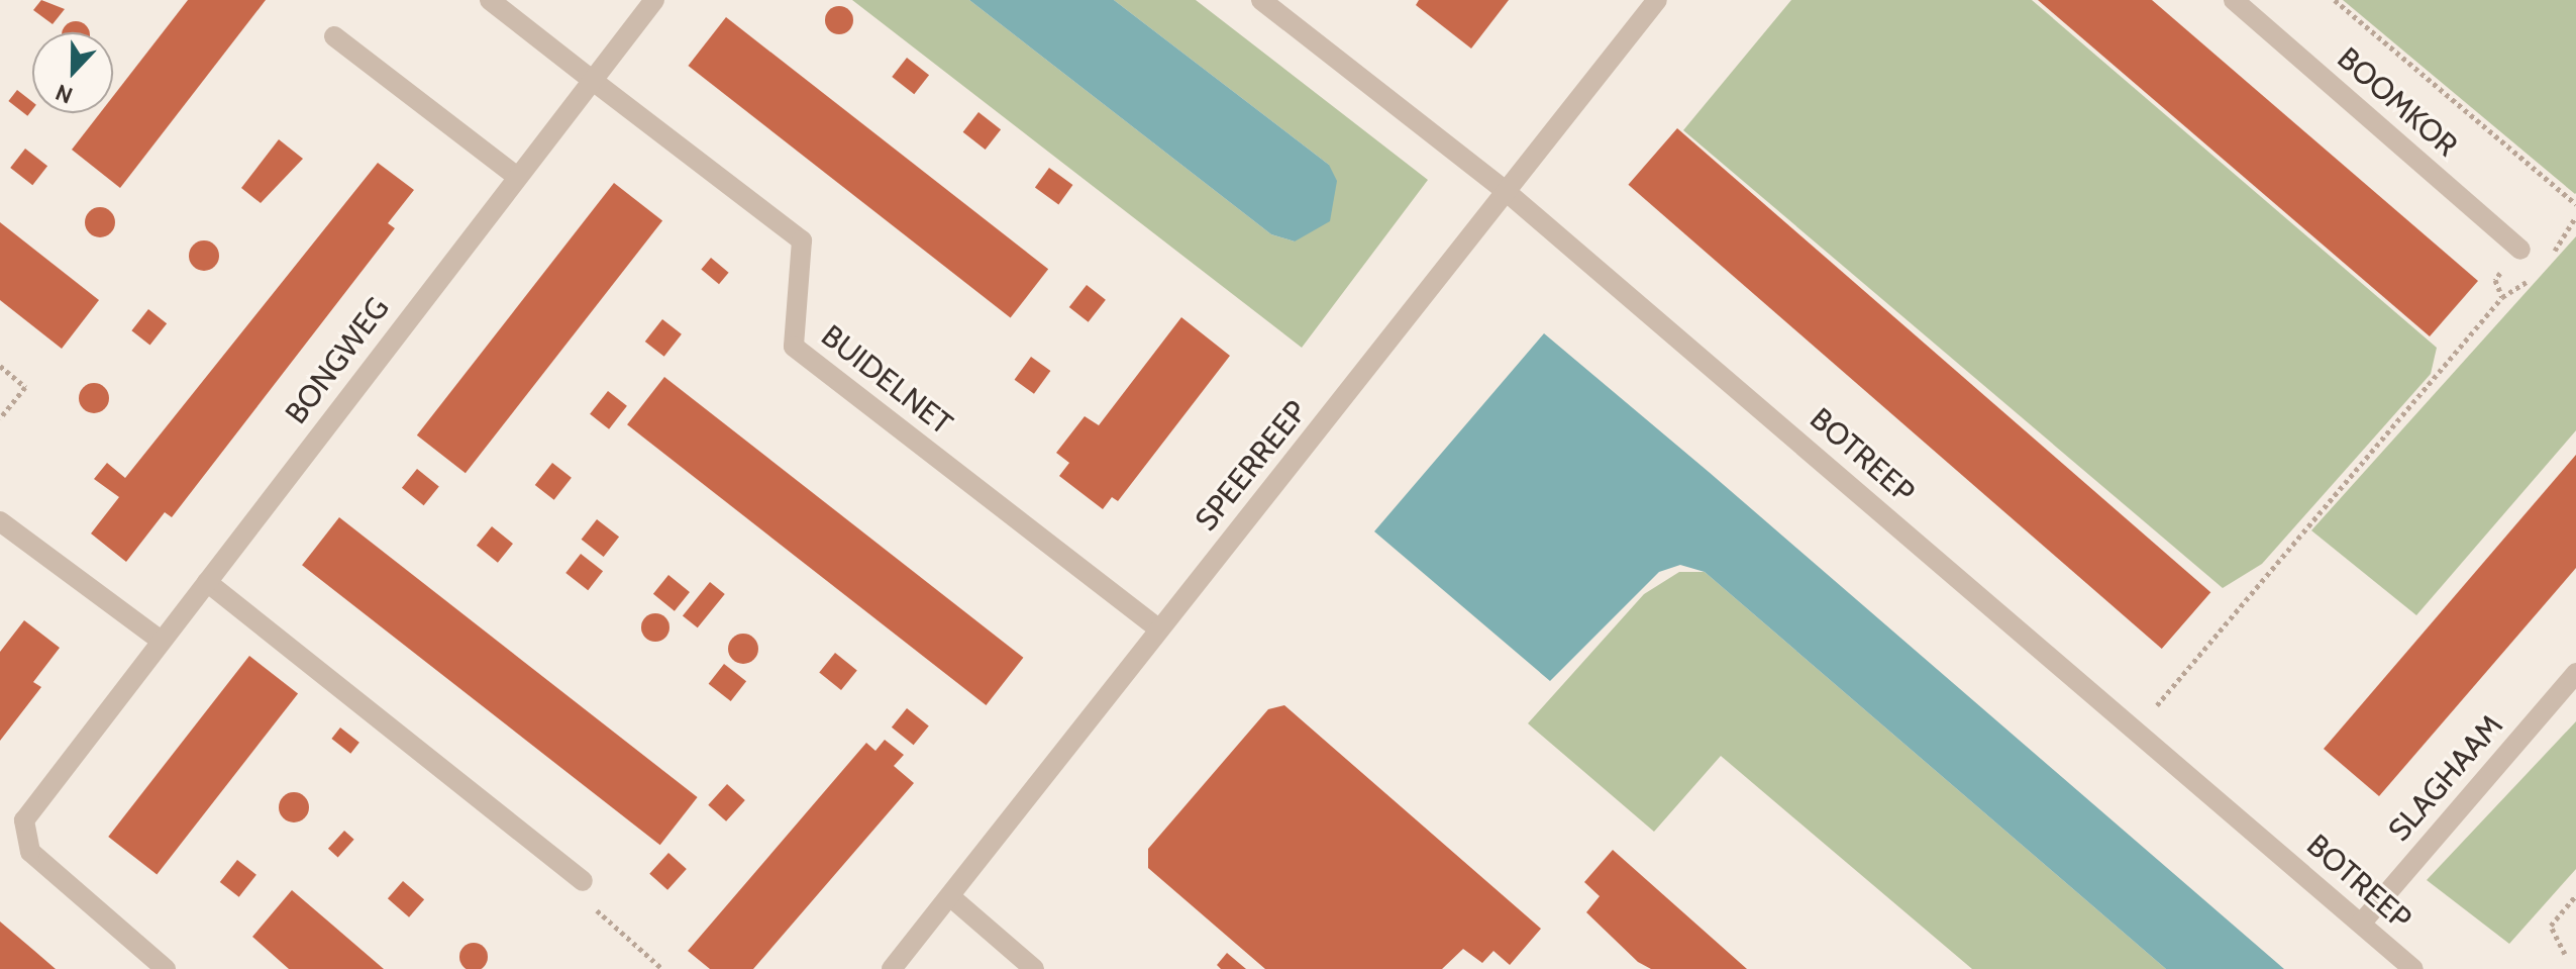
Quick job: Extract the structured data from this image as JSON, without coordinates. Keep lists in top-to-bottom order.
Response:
{
  "streets": {
    "street": [
      "BOOMKOR",
      "BONGWEG",
      "BUIDELNET",
      "BOTREEP",
      "SPEERREEP",
      "SLAGHAAM"
    ]
  },
  "crossings": [
    ["BONGWEG", "BUIDELNET"],
    ["BUIDELNET", "SPEERREEP"],
    ["BOTREEP", "SPEERREEP"],
    ["BOTREEP", "SLAGHAAM"]
  ],
  "north": "bottom"
}
